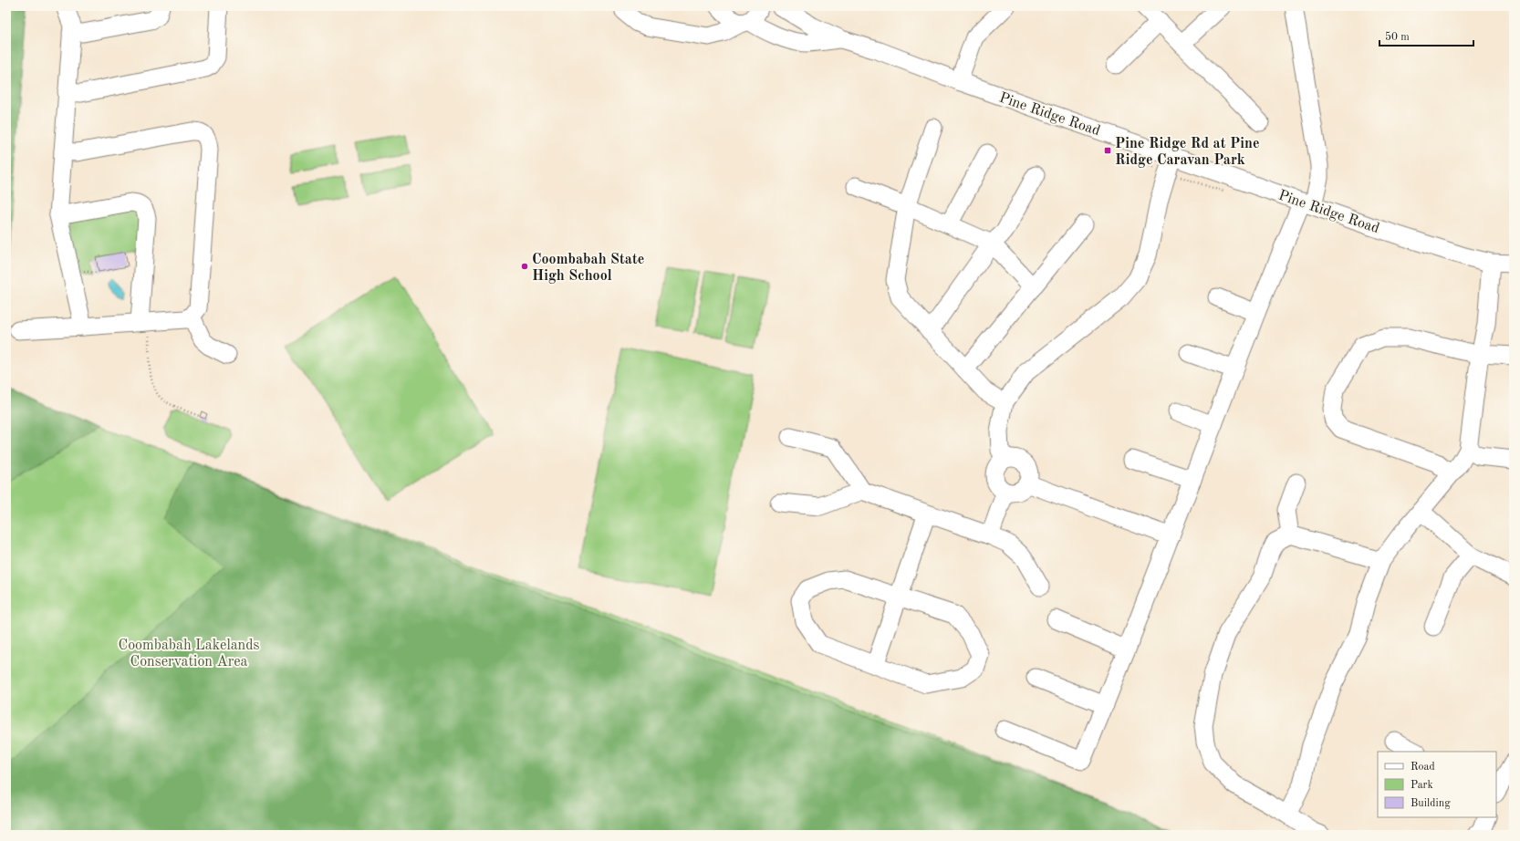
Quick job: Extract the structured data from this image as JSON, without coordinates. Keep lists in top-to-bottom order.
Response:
{
  "streets": {
    "street": ["Pine Ridge Road"]
  },
  "parks": ["Coombabah Lakelands Conservation Area"],
  "places": {
    "transit": ["Pine Ridge Rd at Pine Ridge Caravan Park"],
    "other": ["Coombabah State High School"]
  },
  "legend": ["Road", "Park", "Building"],
  "scale_bar": "50 m"
}
